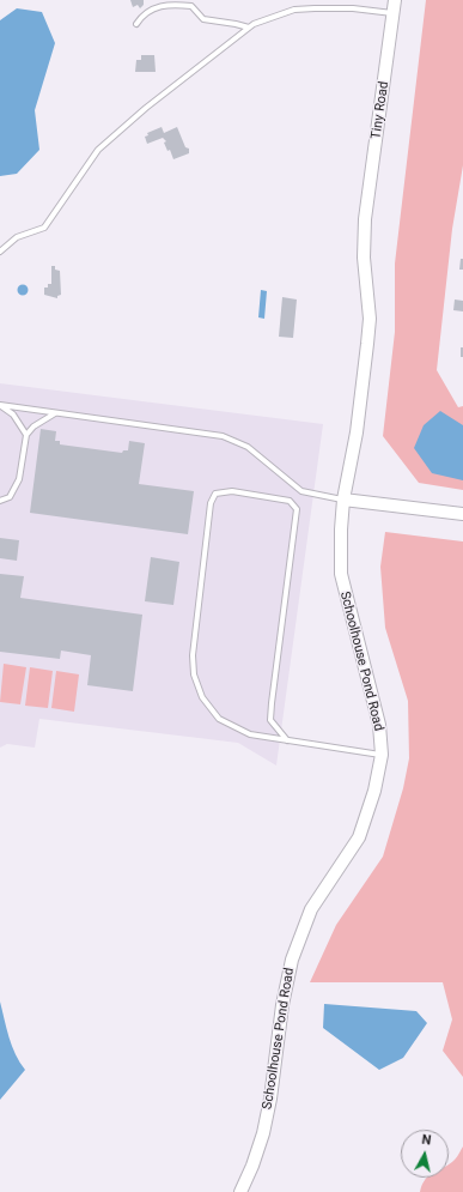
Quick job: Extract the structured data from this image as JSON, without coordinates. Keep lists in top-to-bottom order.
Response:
{
  "streets": {
    "street": ["Tiny Road", "Schoolhouse Pond Road"]
  },
  "crossings": [
    ["Tiny Road", "Schoolhouse Pond Road"]
  ],
  "north": "top"
}
